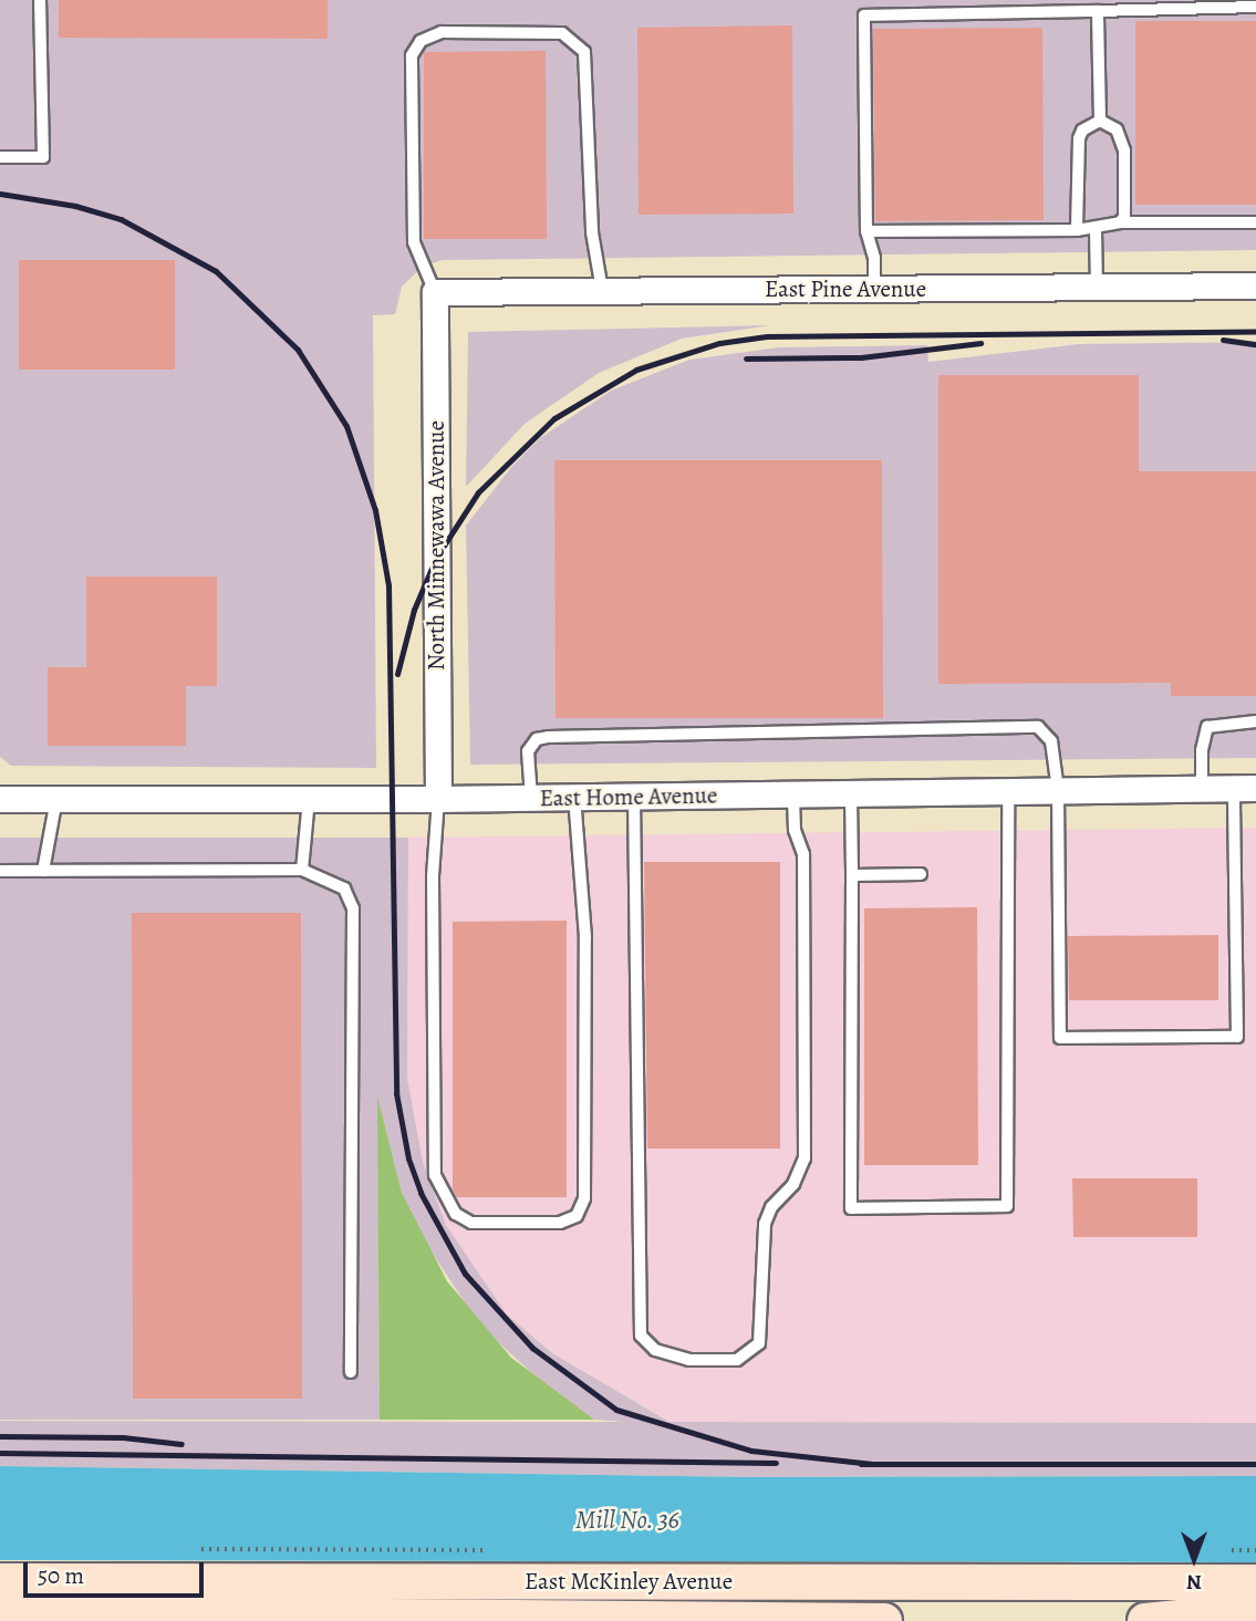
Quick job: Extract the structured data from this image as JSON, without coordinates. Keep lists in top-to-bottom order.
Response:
{
  "streets": {
    "main road": ["East McKinley Avenue"],
    "street": ["East Pine Avenue", "North Minnewawa Avenue", "East Home Avenue"]
  },
  "crossings": [
    ["East Pine Avenue", "North Minnewawa Avenue"],
    ["North Minnewawa Avenue", "East Home Avenue"]
  ],
  "water": ["Mill No. 36"],
  "scale_bar": "50 m",
  "north": "bottom"
}
